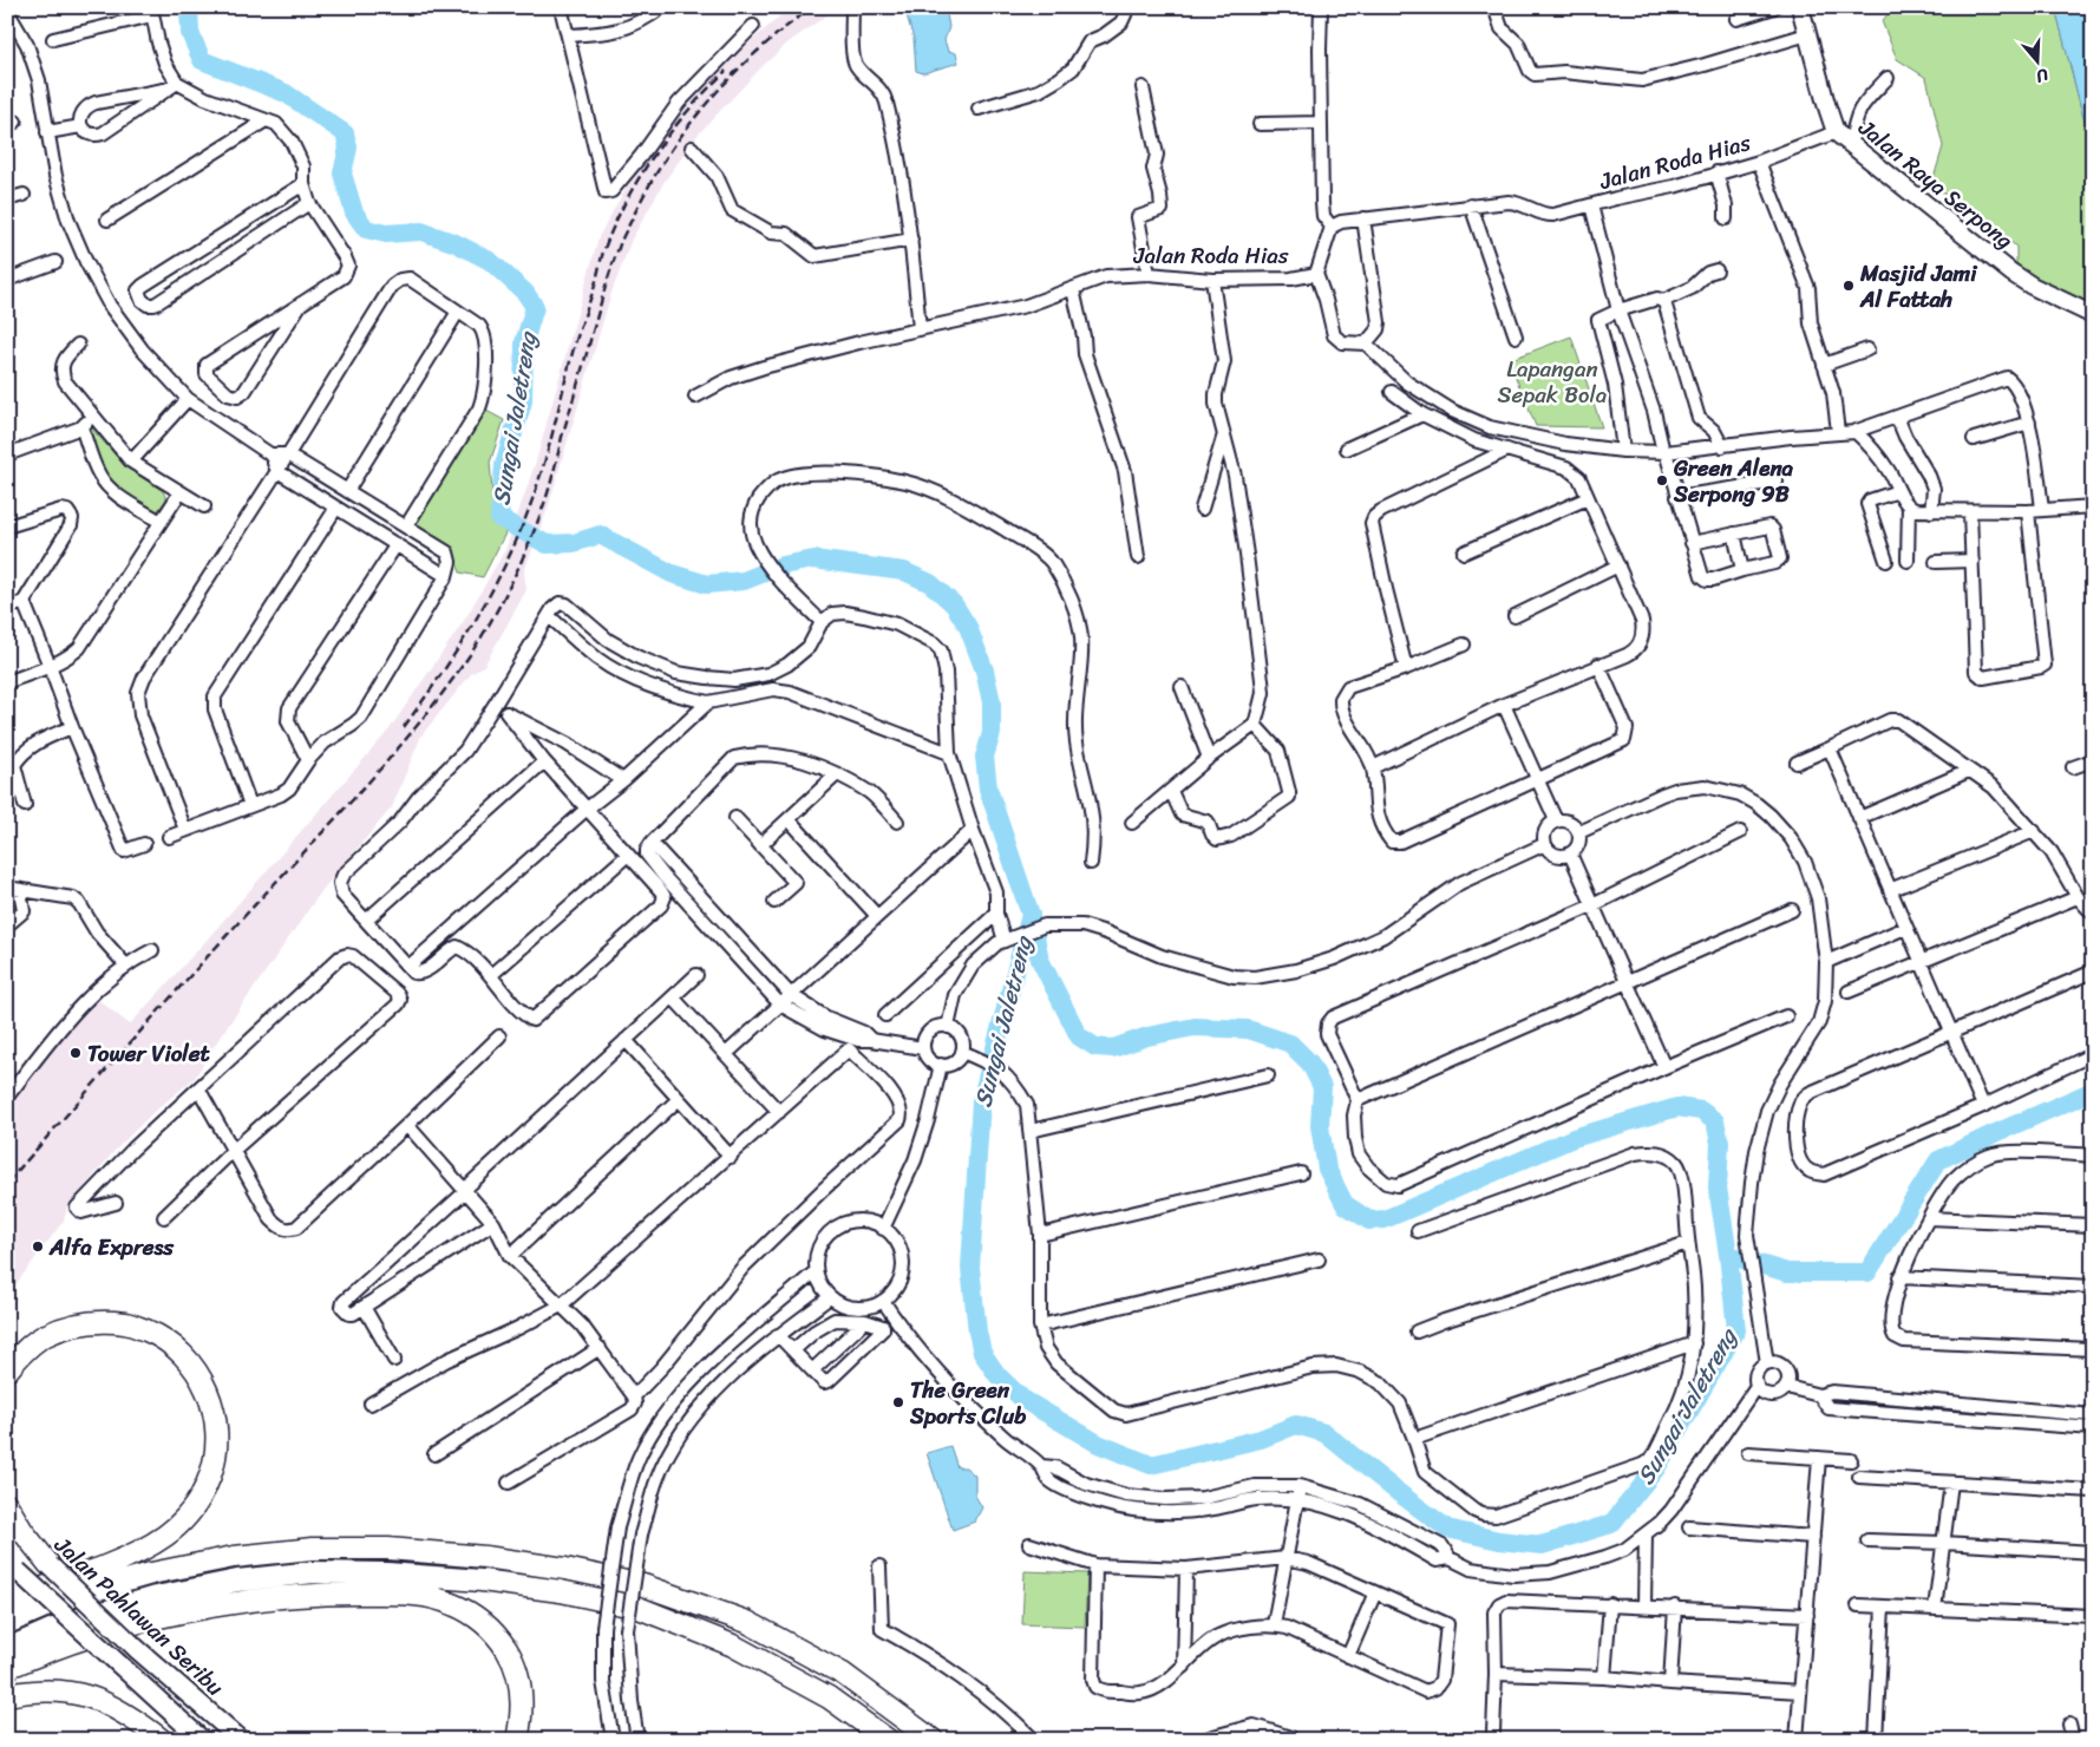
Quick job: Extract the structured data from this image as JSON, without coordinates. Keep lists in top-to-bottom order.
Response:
{
  "streets": {
    "main road": ["Jalan Raya Serpong", "Jalan Pahlawan Seribu"],
    "street": ["Jalan Roda Hias"]
  },
  "crossings": [
    ["Jalan Roda Hias", "Jalan Raya Serpong"]
  ],
  "water": ["Sungai Jaletreng"],
  "parks": ["Lapangan Sepak Bola"],
  "places": [
    "Masjid Jami Al Fattah",
    "Green Alena Serpong 9B",
    "Tower Violet",
    "Alfa Express",
    "The Green Sports Club"
  ],
  "north": "bottom"
}
